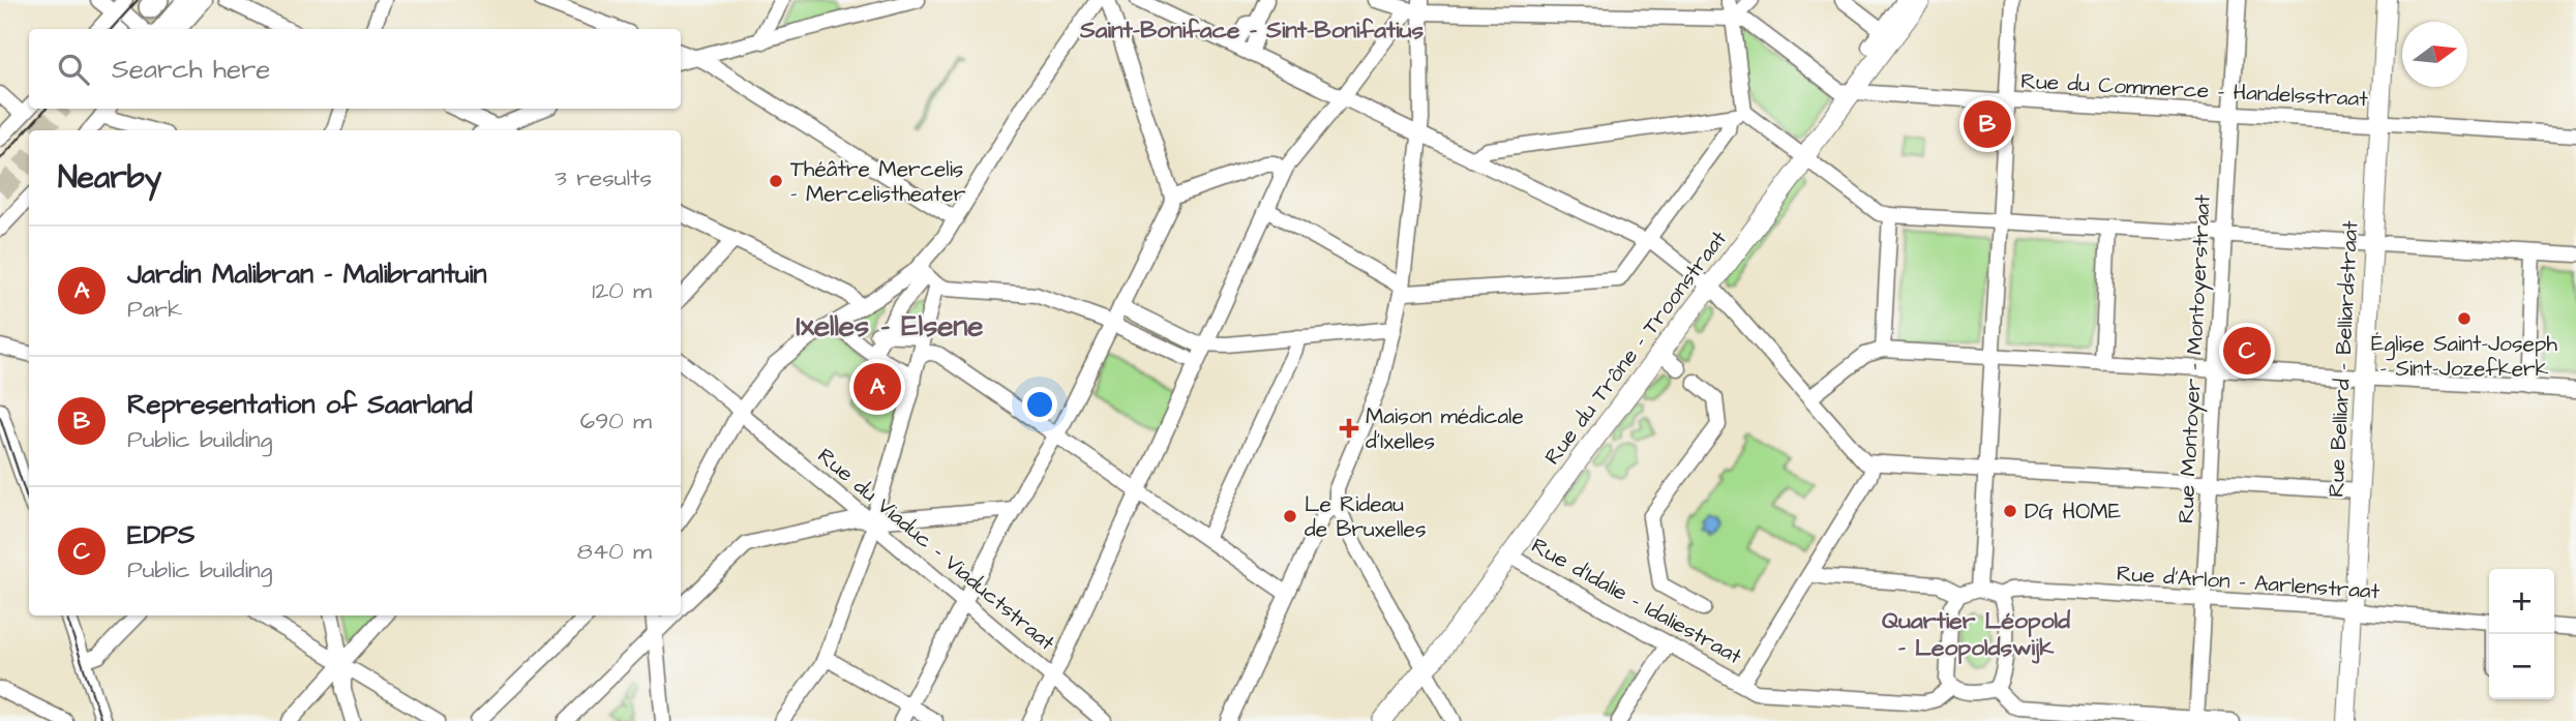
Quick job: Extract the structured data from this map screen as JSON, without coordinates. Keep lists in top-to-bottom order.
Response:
{
  "streets": {
    "main road": ["Rue du Trône - Troonstraat", "Rue Belliard - Belliardstraat"],
    "street": [
      "Rue du Commerce - Handelsstraat",
      "Rue Montoyer - Montoyerstraat",
      "Rue du Viaduc - Viaductstraat",
      "Rue d'Arlon - Aarlenstraat",
      "Rue d'Idalie - Idaliestraat"
    ]
  },
  "crossings": [
    ["Rue du Commerce - Handelsstraat", "Rue du Trône - Troonstraat"],
    ["Rue du Commerce - Handelsstraat", "Rue Montoyer - Montoyerstraat"],
    ["Rue du Commerce - Handelsstraat", "Rue Belliard - Belliardstraat"],
    ["Rue du Trône - Troonstraat", "Rue d'Idalie - Idaliestraat"],
    ["Rue Montoyer - Montoyerstraat", "Rue d'Arlon - Aarlenstraat"],
    ["Rue Belliard - Belliardstraat", "Rue d'Arlon - Aarlenstraat"]
  ],
  "districts": ["Saint-Boniface - Sint-Bonifatius", "Ixelles - Elsene", "Quartier Léopold - Leopoldswijk"],
  "places": {
    "other": [
      "Théâtre Mercelis - Mercelistheater",
      "Église Saint-Joseph - Sint-Jozefkerk",
      "DG HOME",
      "Le Rideau de Bruxelles"
    ],
    "health": ["Maison médicale d'Ixelles"]
  },
  "north": "right",
  "page": {
    "search": "Search here",
    "pins": ["B", "C", "A"],
    "heading": ["Nearby", "3 results"],
    "list": [
      {
        "mark": "A",
        "name": "Jardin Malibran - Malibrantuin",
        "note": "Park",
        "value": "120 m"
      },
      {
        "mark": "B",
        "name": "Representation of Saarland",
        "note": "Public building",
        "value": "690 m"
      },
      {
        "mark": "C",
        "name": "EDPS",
        "note": "Public building",
        "value": "840 m"
      }
    ],
    "map_buttons": ["+", "−"]
  }
}
